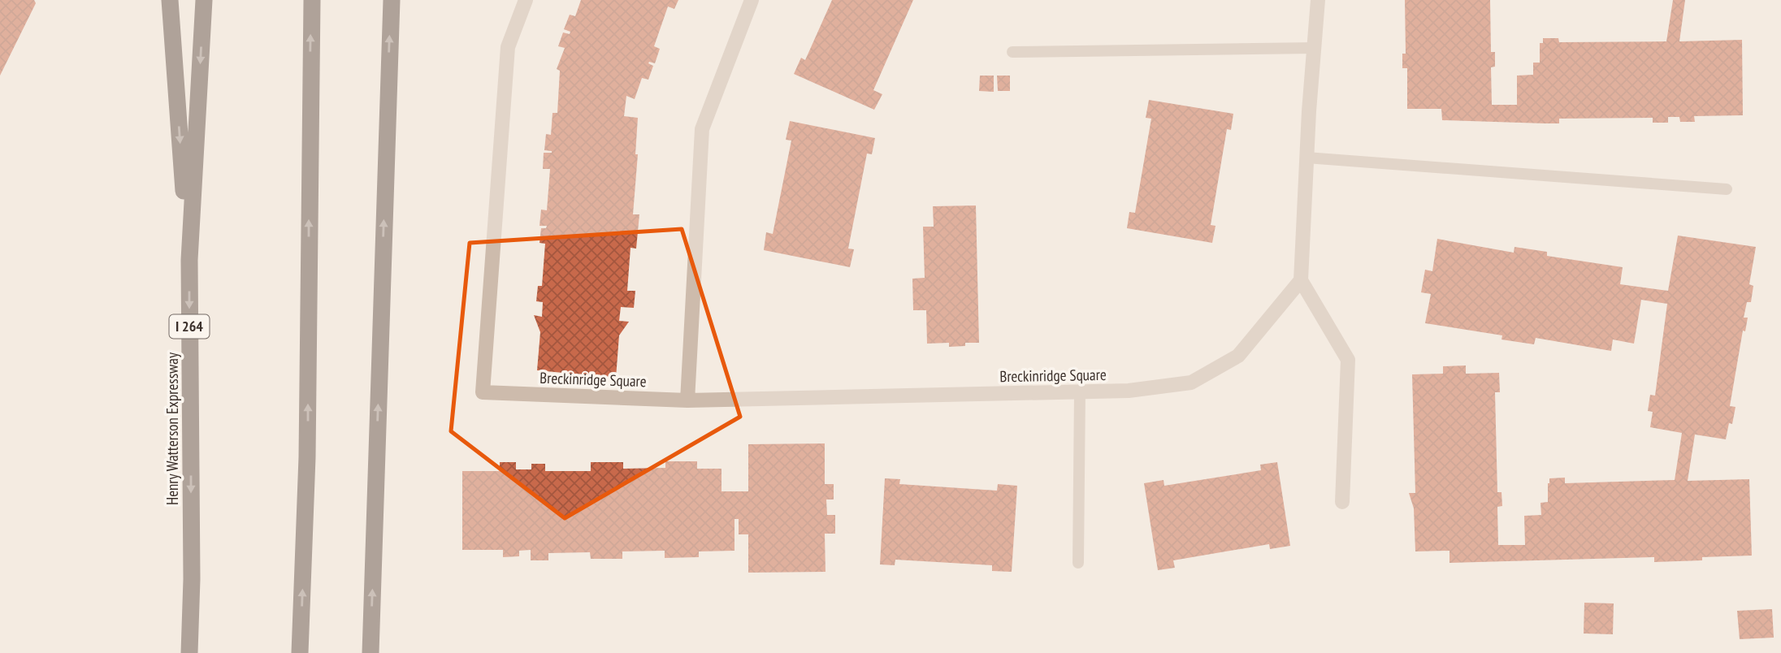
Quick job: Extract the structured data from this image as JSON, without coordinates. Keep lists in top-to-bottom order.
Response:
{
  "streets": {
    "highway": ["I 264", "Henry Watterson Expressway"],
    "street": ["Breckinridge Square"]
  }
}
